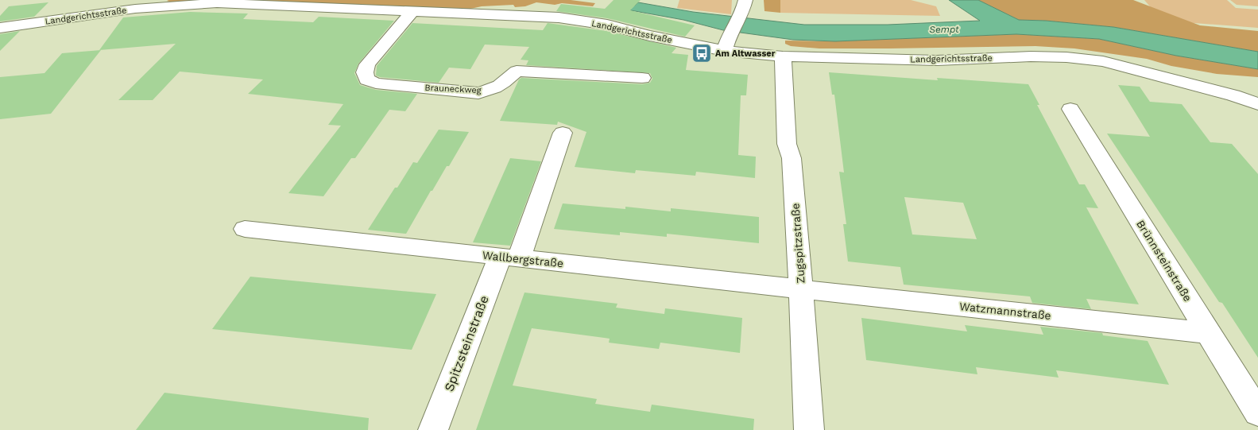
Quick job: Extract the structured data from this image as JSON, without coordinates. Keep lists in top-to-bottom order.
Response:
{
  "streets": {
    "street": [
      "Landgerichtsstraße",
      "Brauneckweg",
      "Zugspitzstraße",
      "Wallbergstraße",
      "Brünnsteinstraße",
      "Watzmannstraße",
      "Spitzsteinstraße"
    ]
  },
  "crossings": [
    ["Landgerichtsstraße", "Brauneckweg"],
    ["Landgerichtsstraße", "Zugspitzstraße"],
    ["Zugspitzstraße", "Wallbergstraße"],
    ["Zugspitzstraße", "Watzmannstraße"],
    ["Wallbergstraße", "Watzmannstraße"],
    ["Wallbergstraße", "Spitzsteinstraße"],
    ["Brünnsteinstraße", "Watzmannstraße"]
  ],
  "water": ["Sempt"],
  "places": {
    "bus stop": ["Am Altwasser"]
  }
}
